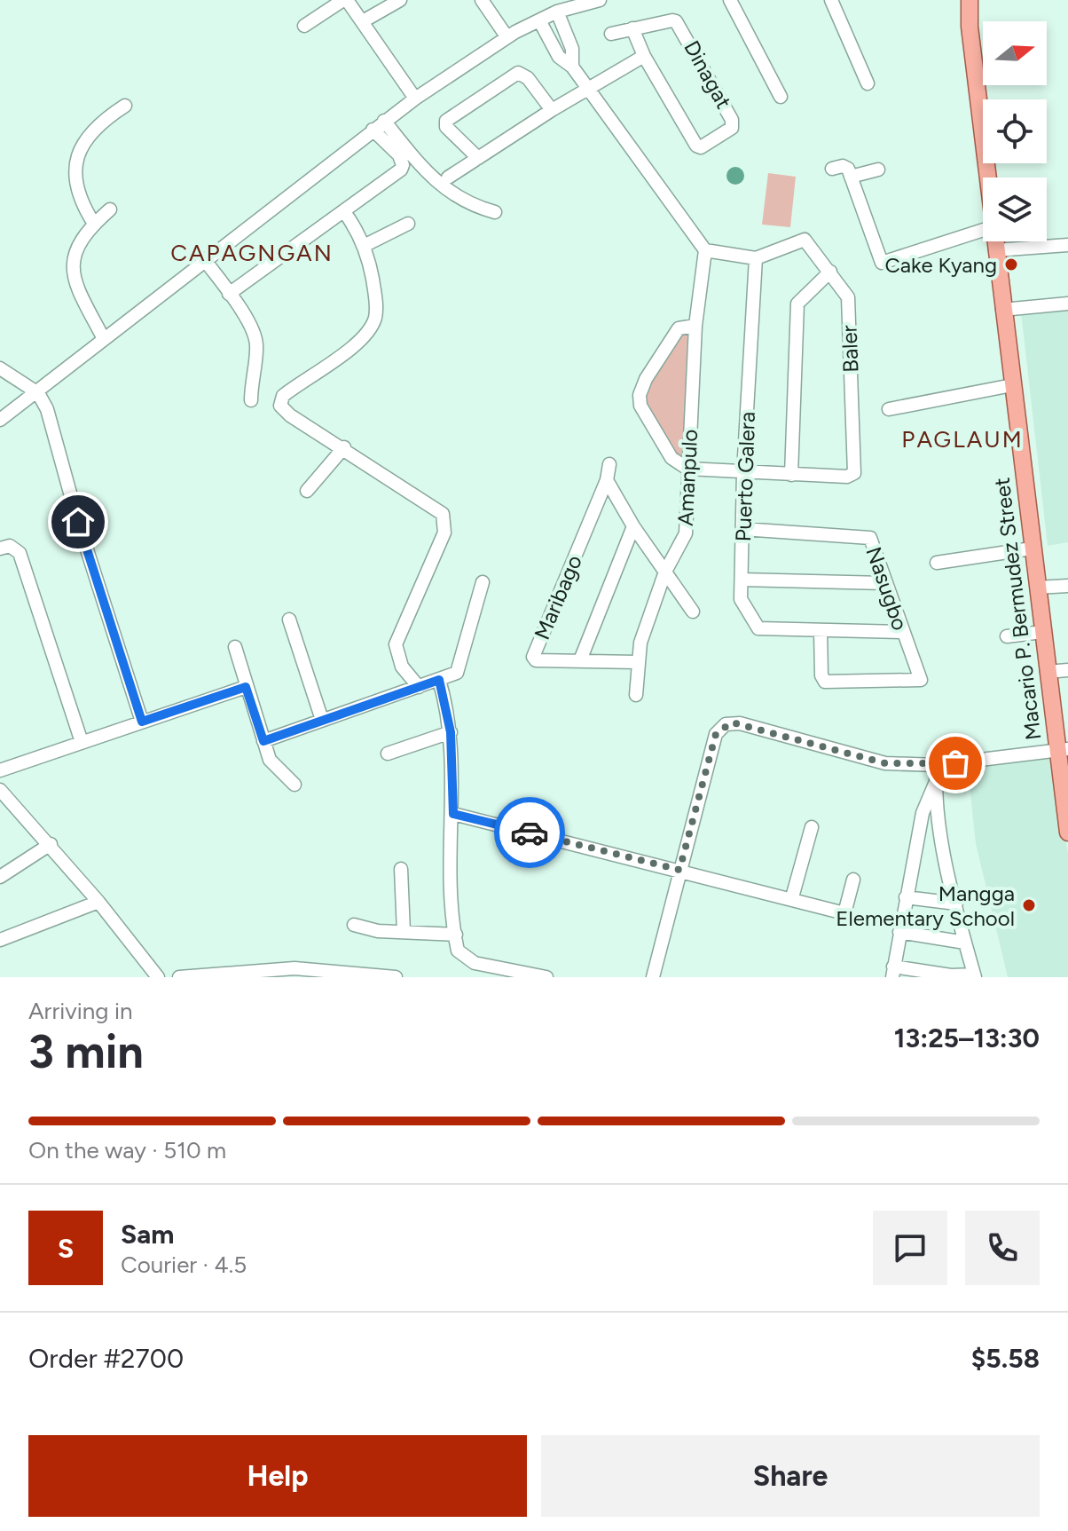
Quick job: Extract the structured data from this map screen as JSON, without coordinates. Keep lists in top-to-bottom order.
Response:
{
  "streets": {
    "main road": ["Macario P. Bermudez Street"],
    "street": [
      "Dinagat",
      "Baler",
      "Puerto Galera",
      "Amanpulo",
      "Nasugbo",
      "Maribago"
    ]
  },
  "crossings": [
    ["Baler", "Puerto Galera"],
    ["Puerto Galera", "Nasugbo"],
    ["Amanpulo", "Maribago"]
  ],
  "districts": ["CAPAGNGAN", "PAGLAUM"],
  "places": ["Cake Kyang", "Mangga Elementary School"],
  "north": "right",
  "page": {
    "heading": ["3 min", "Arriving in", "13:25–13:30"],
    "panel": [
      "Sam",
      "Courier · 4.5",
      "Order #2700",
      "$5.58"
    ],
    "bar": "On the way · 510 m",
    "round": "S",
    "buttons": ["Help", "Share"]
  }
}
